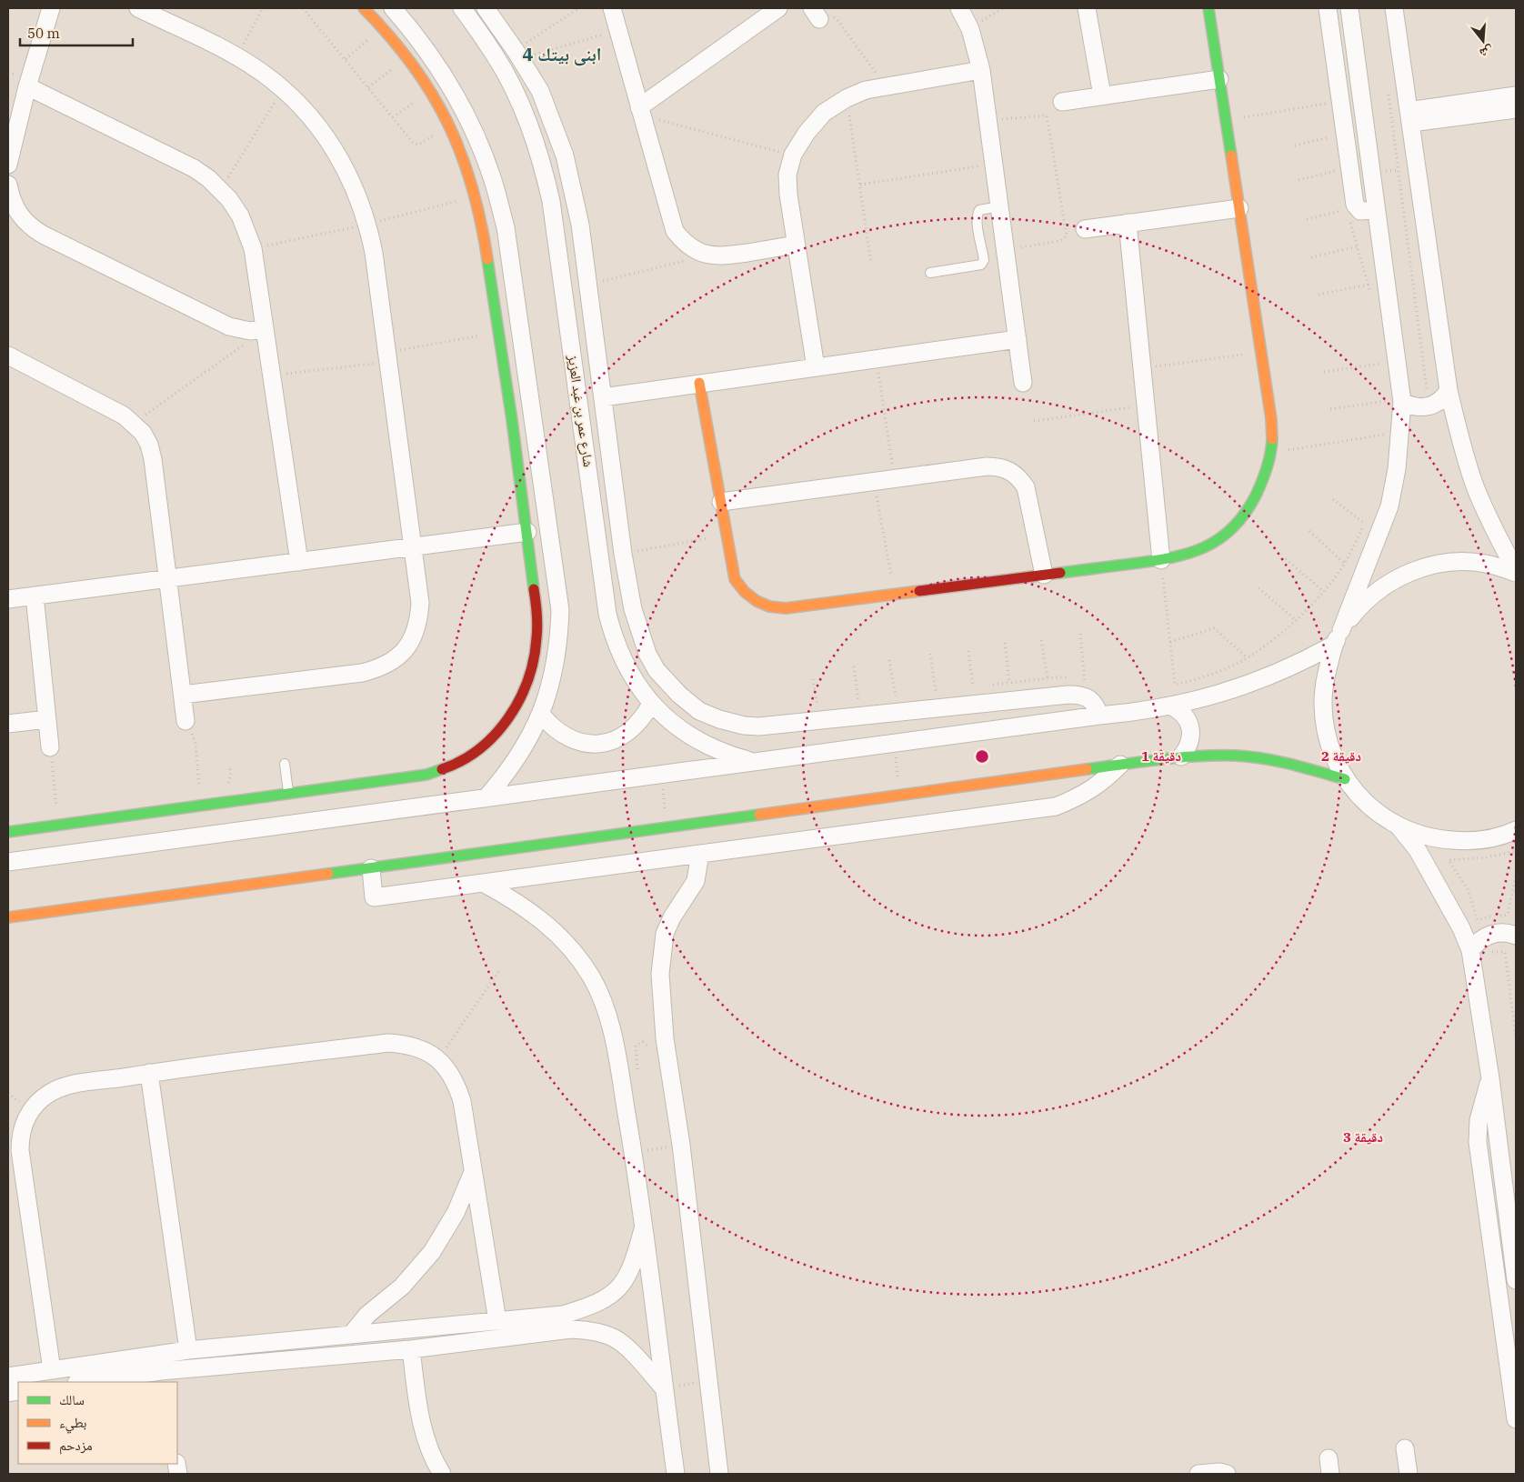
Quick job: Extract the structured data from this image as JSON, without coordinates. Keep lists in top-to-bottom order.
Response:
{
  "streets": {
    "street": ["شارع عمر بن عبد العزيز"]
  },
  "districts": ["ابنى بيتك 4"],
  "legend": ["سالك", "بطيء", "مزدحم"],
  "scale_bar": "50 m",
  "north": "bottom",
  "rings": ["1 دقيقة", "2 دقيقة", "3 دقيقة"]
}
